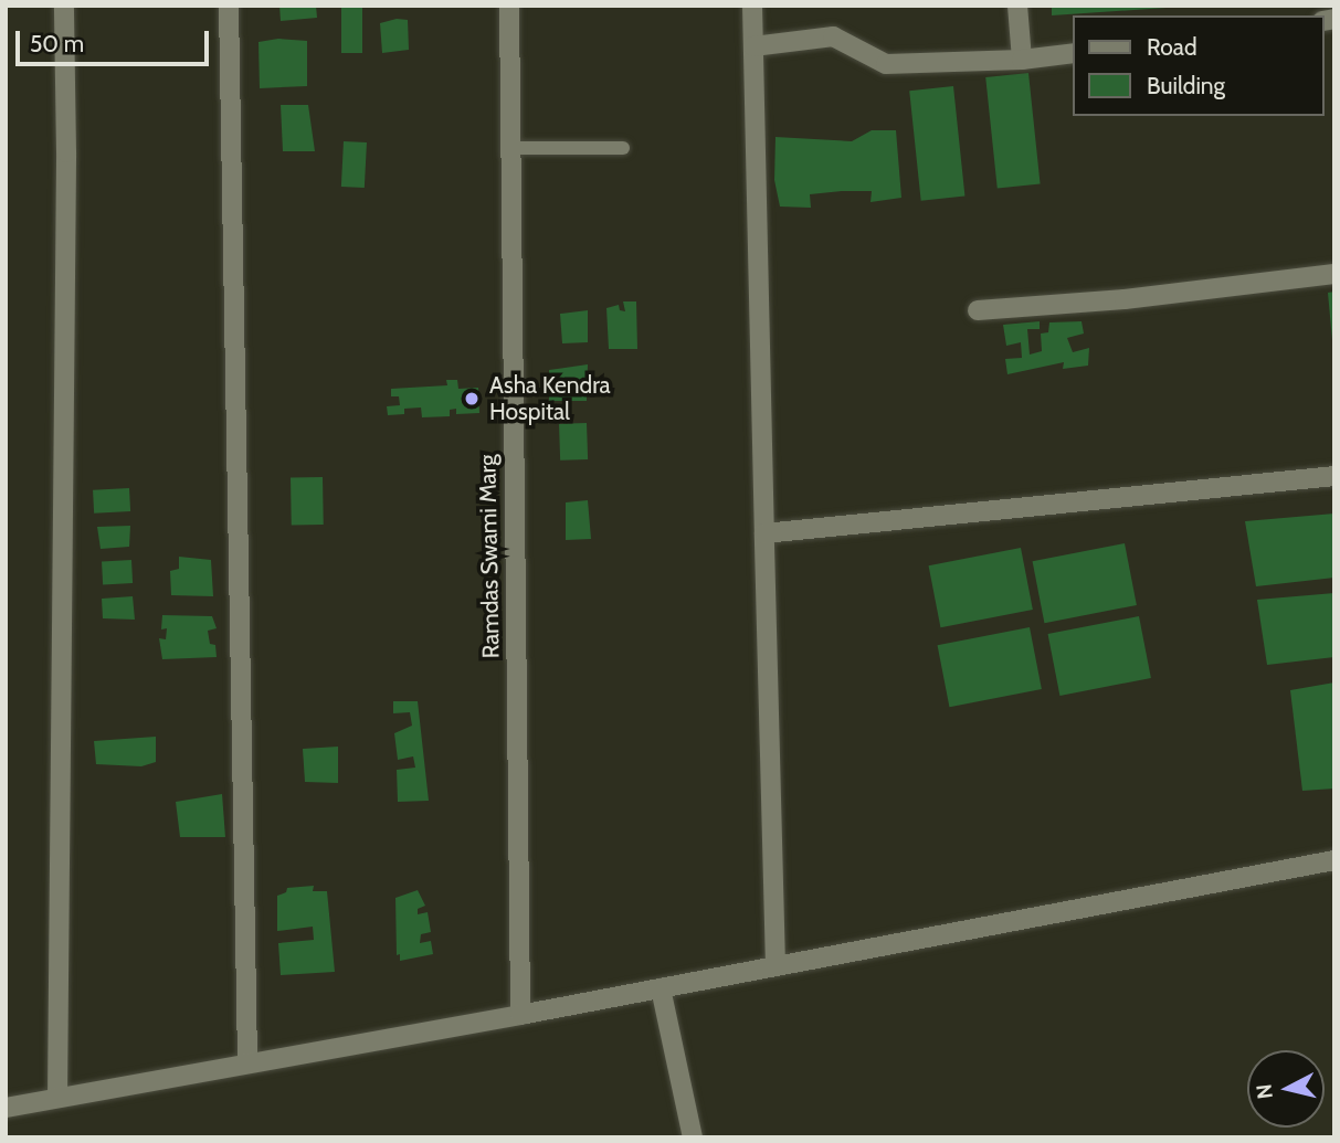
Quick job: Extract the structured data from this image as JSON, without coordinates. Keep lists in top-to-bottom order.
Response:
{
  "streets": {
    "street": ["Ramdas Swami Marg"]
  },
  "places": ["Asha Kendra Hospital"],
  "legend": ["Road", "Building"],
  "scale_bar": "50 m",
  "north": "left"
}
